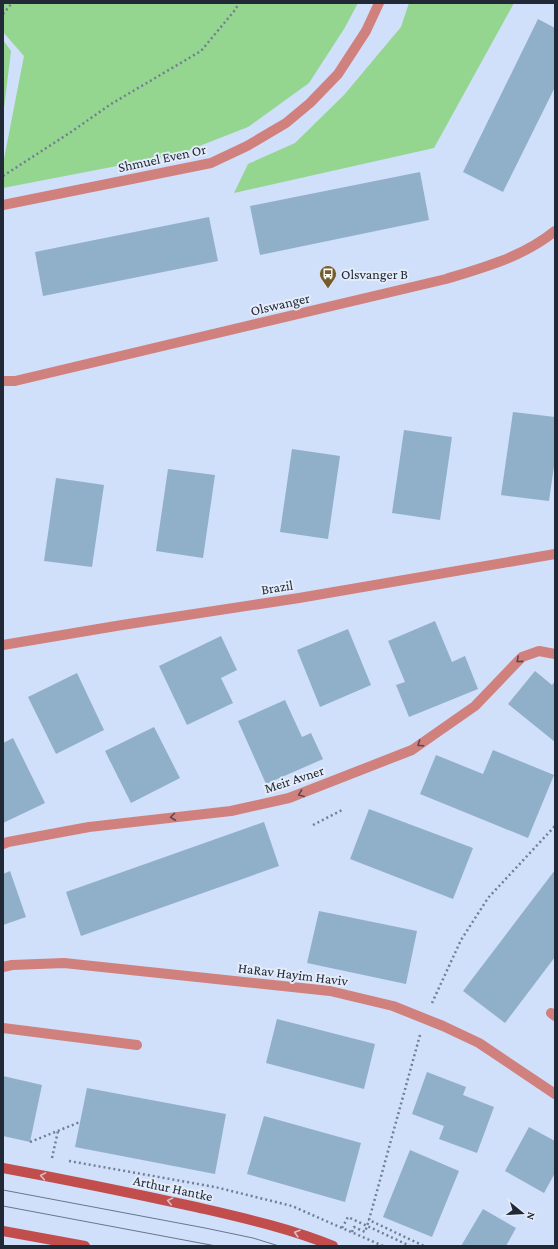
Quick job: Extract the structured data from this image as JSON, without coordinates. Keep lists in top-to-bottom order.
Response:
{
  "streets": {
    "main road": ["Arthur Hantke"],
    "street": [
      "Shmuel Even Or",
      "Olswanger",
      "Brazil",
      "Meir Avner",
      "HaRav Hayim Haviv"
    ]
  },
  "one_way": ["Meir Avner", "Arthur Hantke"],
  "places": {
    "bus stop": ["Olsvanger B"]
  },
  "north": "right"
}
